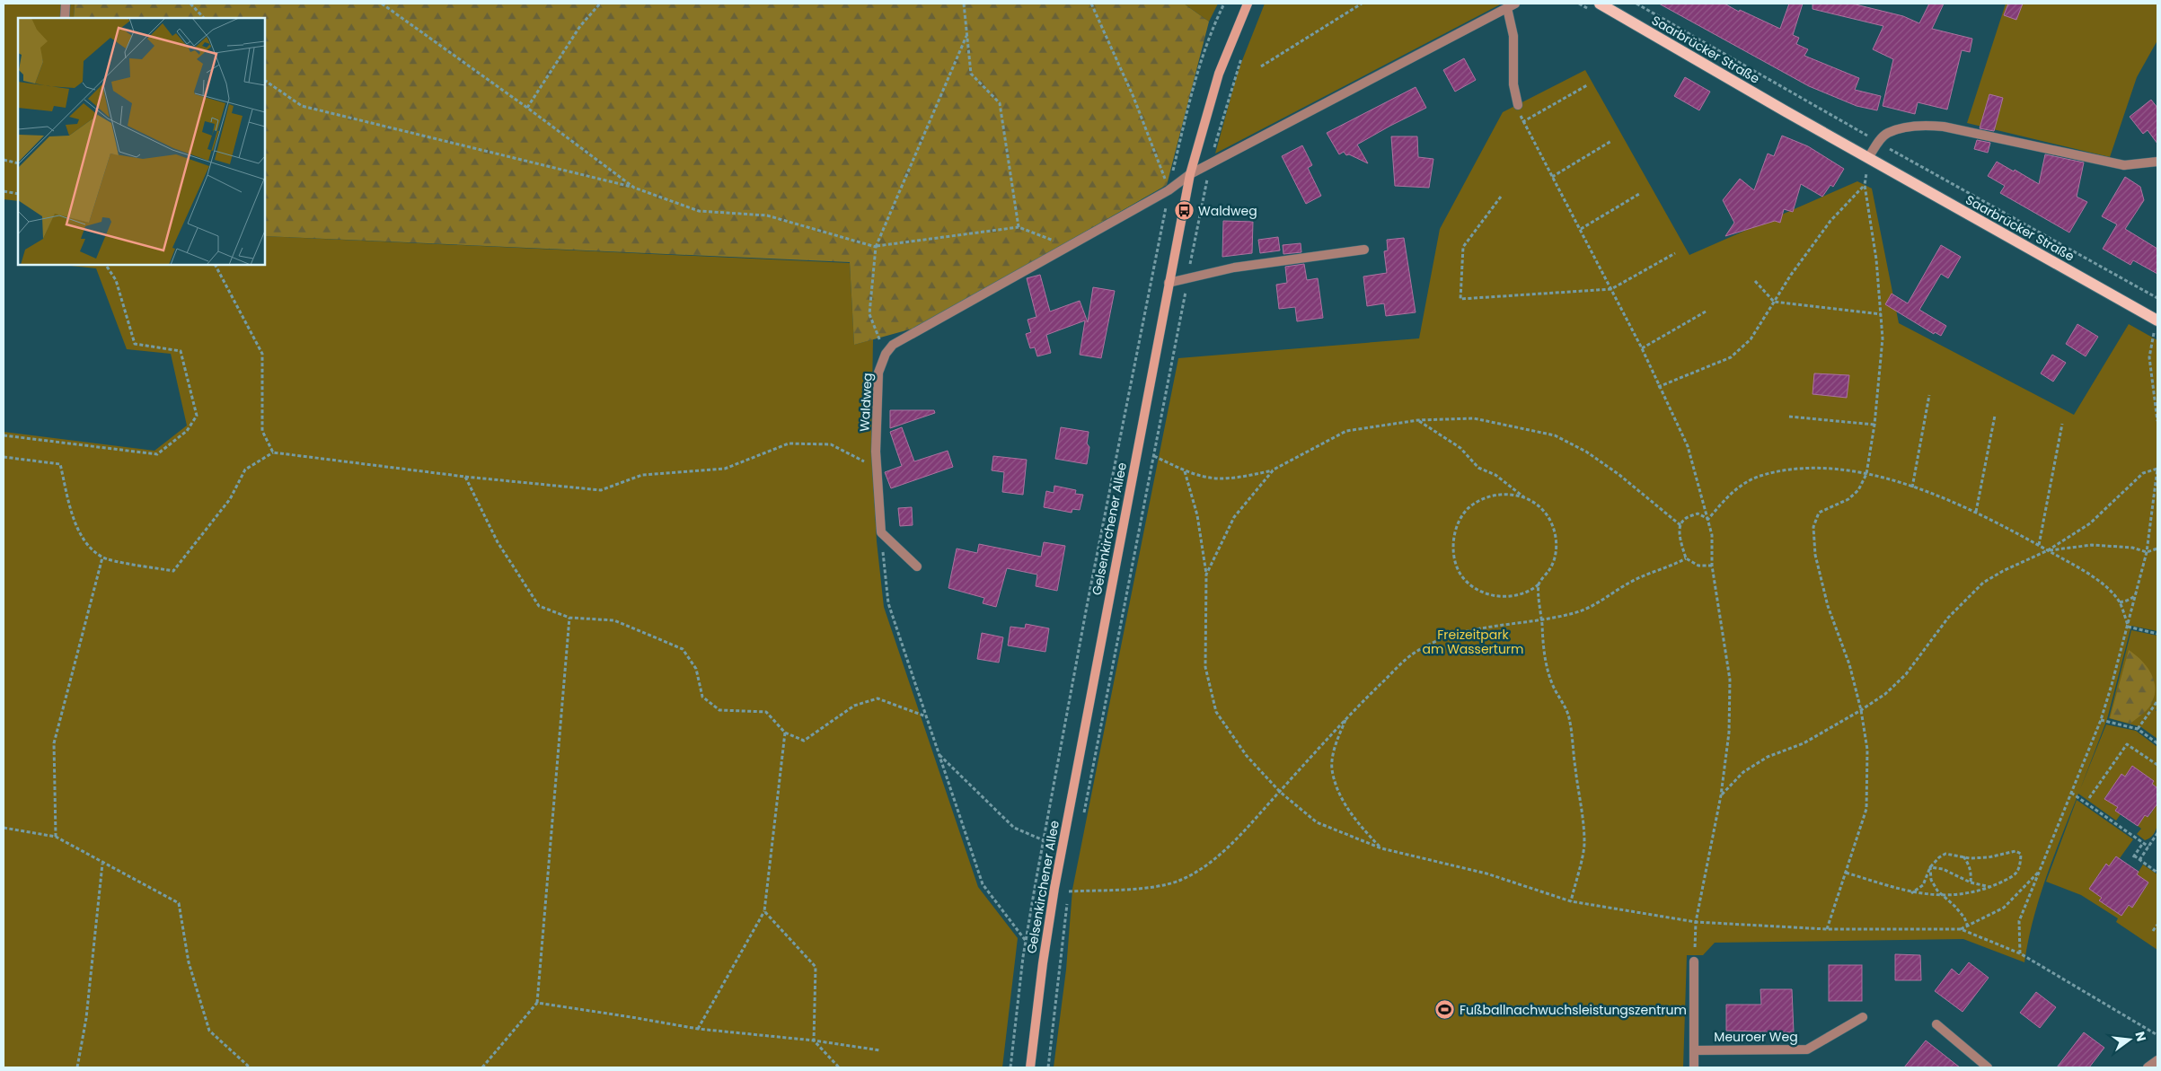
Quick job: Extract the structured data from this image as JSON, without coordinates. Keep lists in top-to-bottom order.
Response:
{
  "streets": {
    "main road": ["Saarbrücker Straße", "Gelsenkirchener Allee"],
    "street": ["Waldweg", "Meuroer Weg"]
  },
  "parks": ["Freizeitpark am Wasserturm"],
  "places": {
    "bus stop": ["Waldweg"],
    "sports": ["Fußballnachwuchsleistungszentrum"]
  },
  "north": "right"
}
